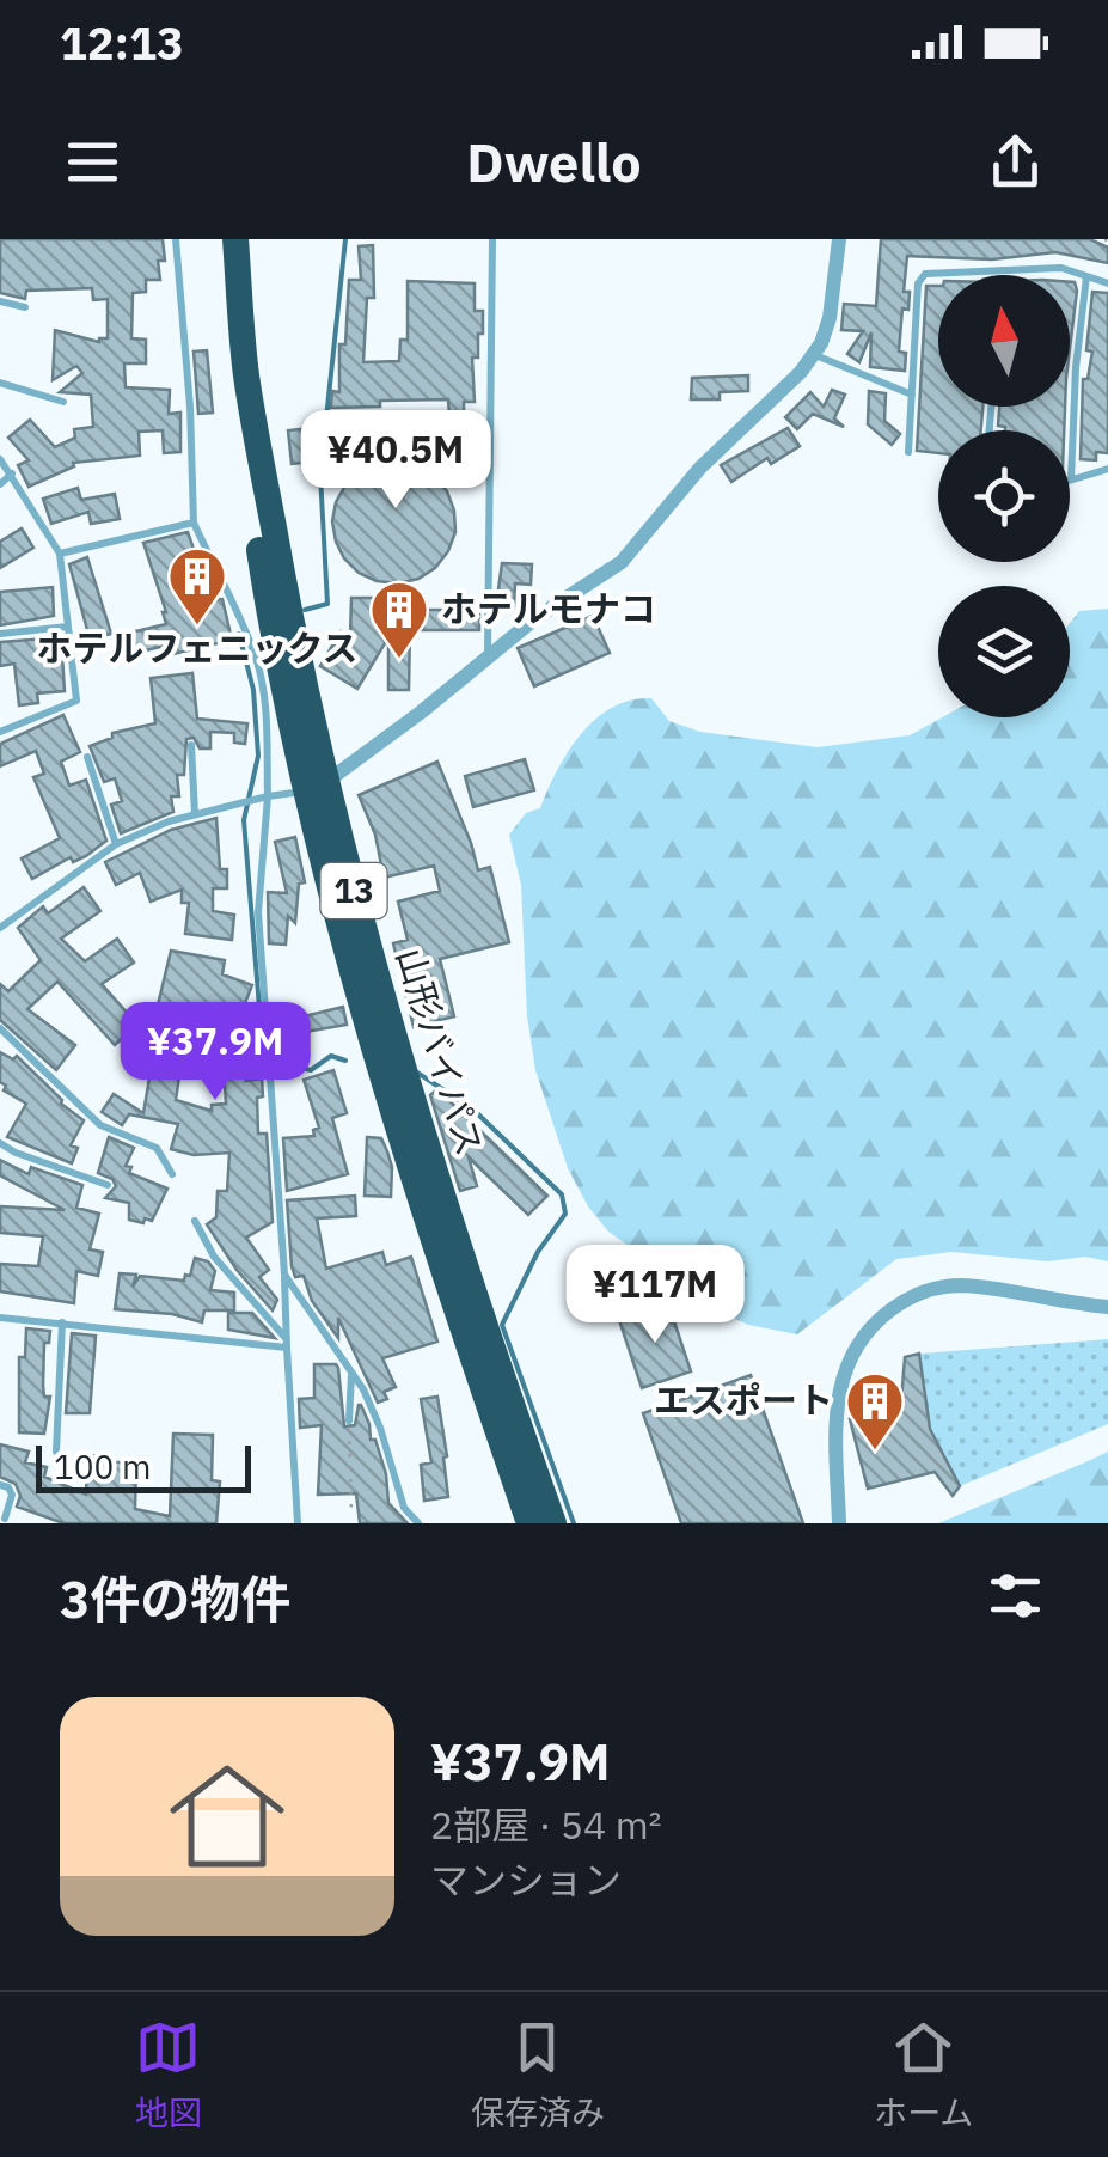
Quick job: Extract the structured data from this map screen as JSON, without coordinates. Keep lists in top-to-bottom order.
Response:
{
  "streets": {
    "highway": ["13", "山形バイパス"]
  },
  "places": {
    "building": ["ホテルフェニックス", "ホテルモナコ", "エスポート"]
  },
  "scale_bar": "100 m",
  "north": "top",
  "page": {
    "status": "12:13",
    "header": "Dwello",
    "price": ["¥40.5M", "¥37.9M", "¥117M"],
    "scale": "100 m",
    "heading": "3件の物件",
    "list": [
      {
        "name": "¥37.9M",
        "note": "2部屋 · 54 m² · マンション"
      }
    ],
    "tabs": ["地図", "保存済み", "ホーム"]
  }
}
